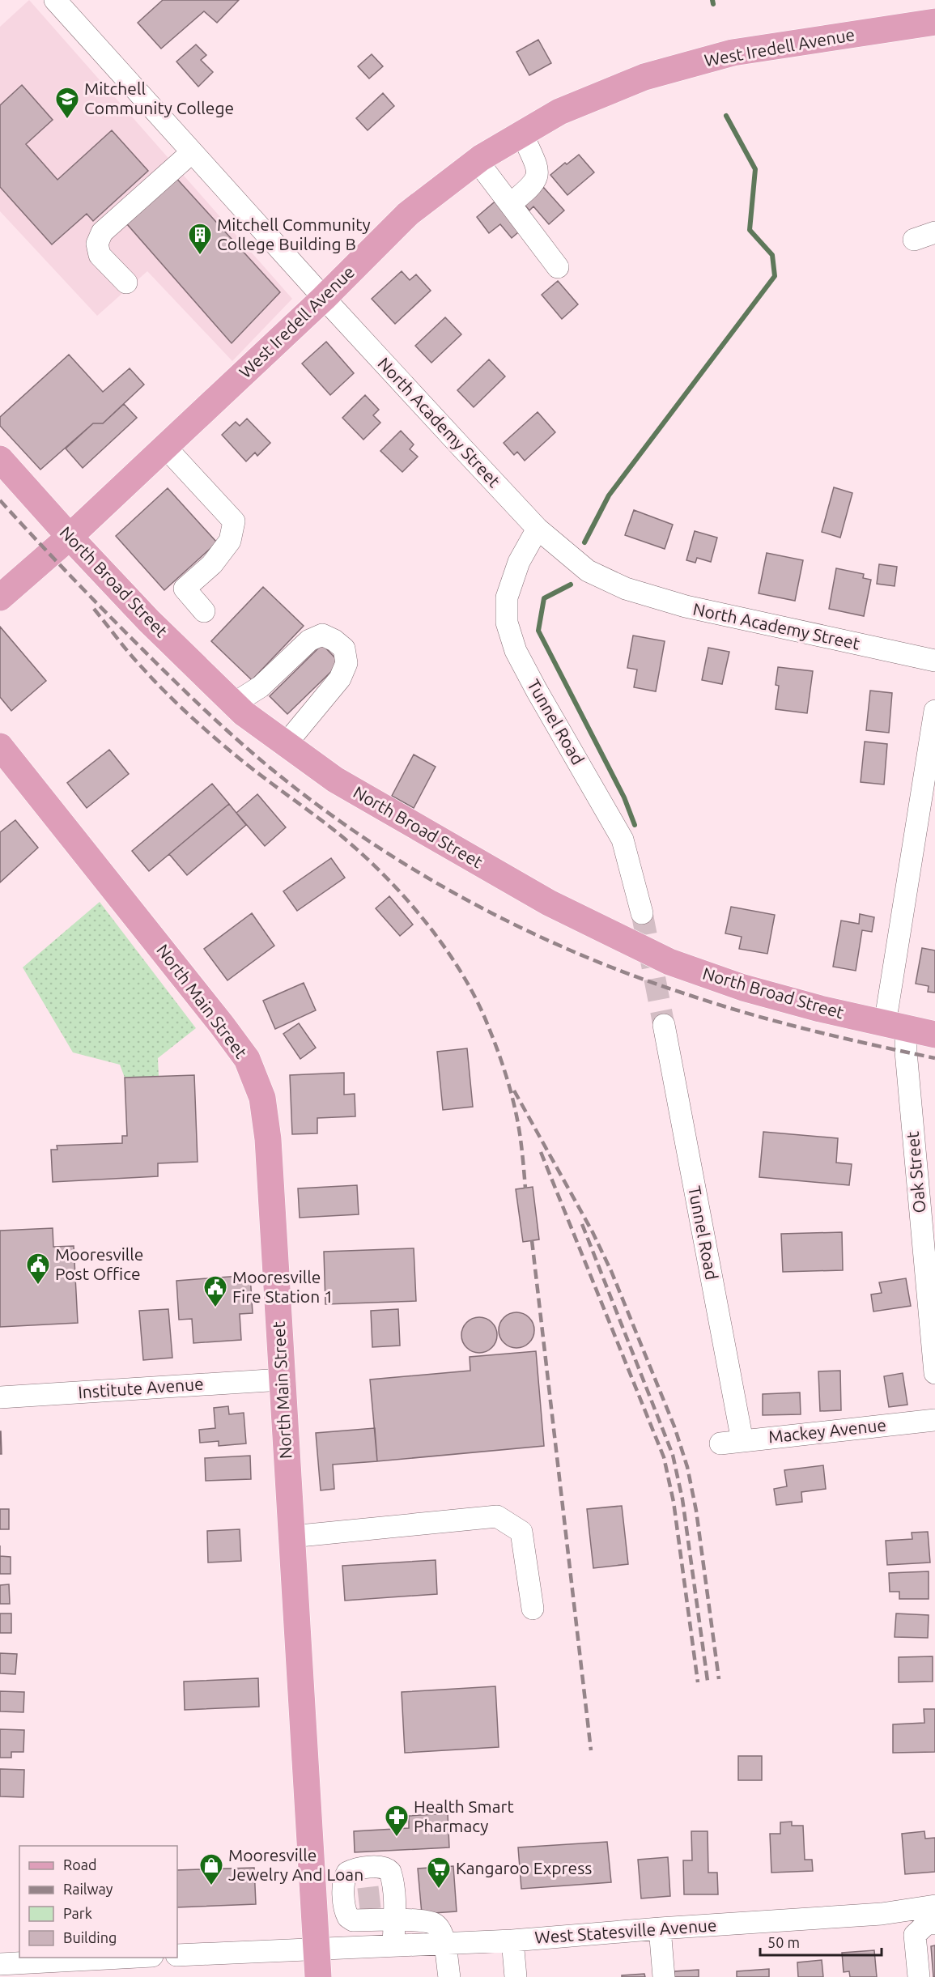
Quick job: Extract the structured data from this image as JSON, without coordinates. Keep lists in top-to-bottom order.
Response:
{
  "streets": {
    "main road": ["West Iredell Avenue", "North Broad Street", "North Main Street"],
    "street": [
      "North Academy Street",
      "Tunnel Road",
      "Oak Street",
      "Institute Avenue",
      "Mackey Avenue",
      "West Statesville Avenue"
    ]
  },
  "crossings": [
    ["West Iredell Avenue", "North Academy Street"],
    ["West Iredell Avenue", "North Broad Street"],
    ["North Academy Street", "Tunnel Road"],
    ["North Broad Street", "Oak Street"],
    ["Tunnel Road", "Mackey Avenue"],
    ["North Main Street", "Institute Avenue"],
    ["North Main Street", "West Statesville Avenue"]
  ],
  "places": {
    "school or university": ["Mitchell Community College"],
    "building": ["Mitchell Community College Building B"],
    "public building": ["Mooresville Post Office", "Mooresville Fire Station 1"],
    "pharmacy": ["Health Smart Pharmacy"],
    "shop": ["Mooresville Jewelry And Loan"],
    "supermarket": ["Kangaroo Express"]
  },
  "legend": [
    "Road",
    "Railway",
    "Park",
    "Building"
  ],
  "scale_bar": "50 m"
}
